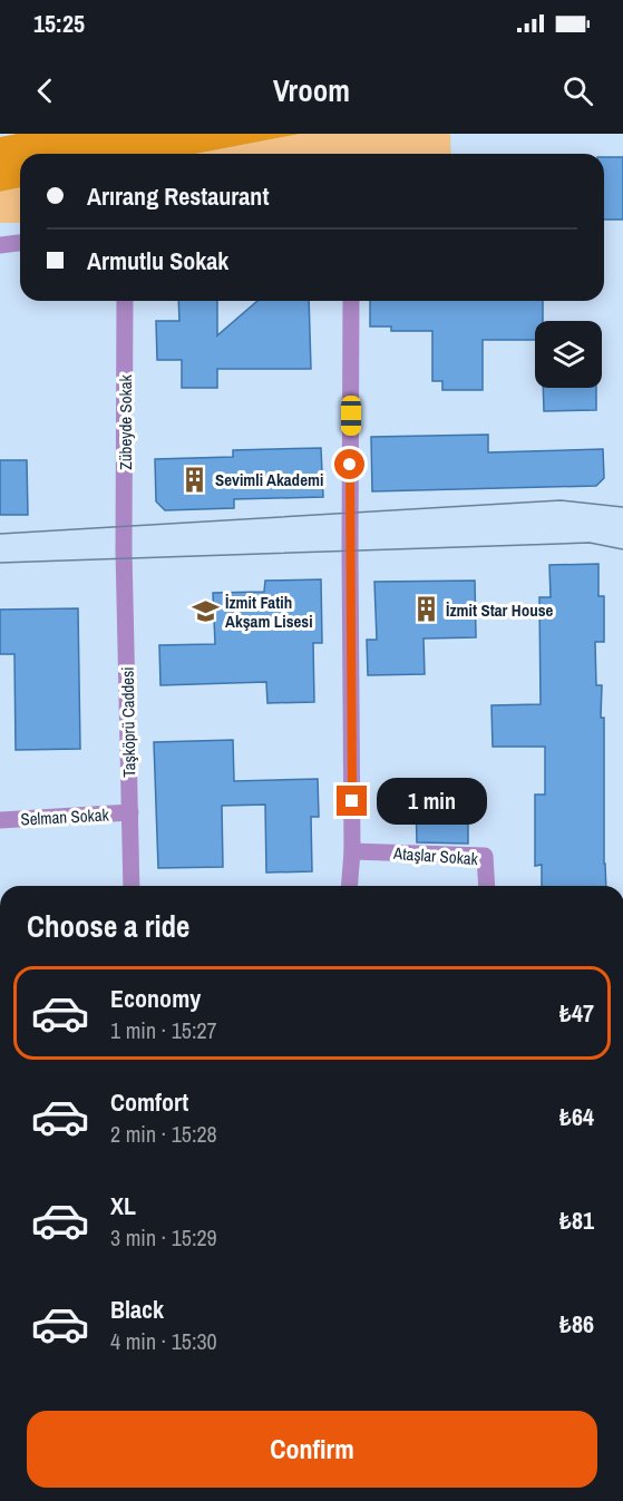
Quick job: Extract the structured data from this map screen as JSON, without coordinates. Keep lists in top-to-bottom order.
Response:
{
  "streets": {
    "street": [
      "Zübeyde Sokak",
      "Taşköprü Caddesi",
      "Selman Sokak",
      "Ataşlar Sokak"
    ]
  },
  "crossings": [
    ["Zübeyde Sokak", "Taşköprü Caddesi"],
    ["Taşköprü Caddesi", "Selman Sokak"]
  ],
  "places": {
    "building": ["Sevimli Akademi", "İzmit Star House"],
    "school or university": ["İzmit Fatih Akşam Lisesi"]
  },
  "page": {
    "status": "15:25",
    "header": "Vroom",
    "banner": ["Arırang Restaurant", "Armutlu Sokak"],
    "bubble": "1 min",
    "heading": "Choose a ride",
    "list": [
      {
        "name": "Economy",
        "note": "1 min · 15:27",
        "value": "₺47"
      },
      {
        "name": "Comfort",
        "note": "2 min · 15:28",
        "value": "₺64"
      },
      {
        "name": "XL",
        "note": "3 min · 15:29",
        "value": "₺81"
      },
      {
        "name": "Black",
        "note": "4 min · 15:30",
        "value": "₺86"
      }
    ],
    "buttons": "Confirm"
  }
}
